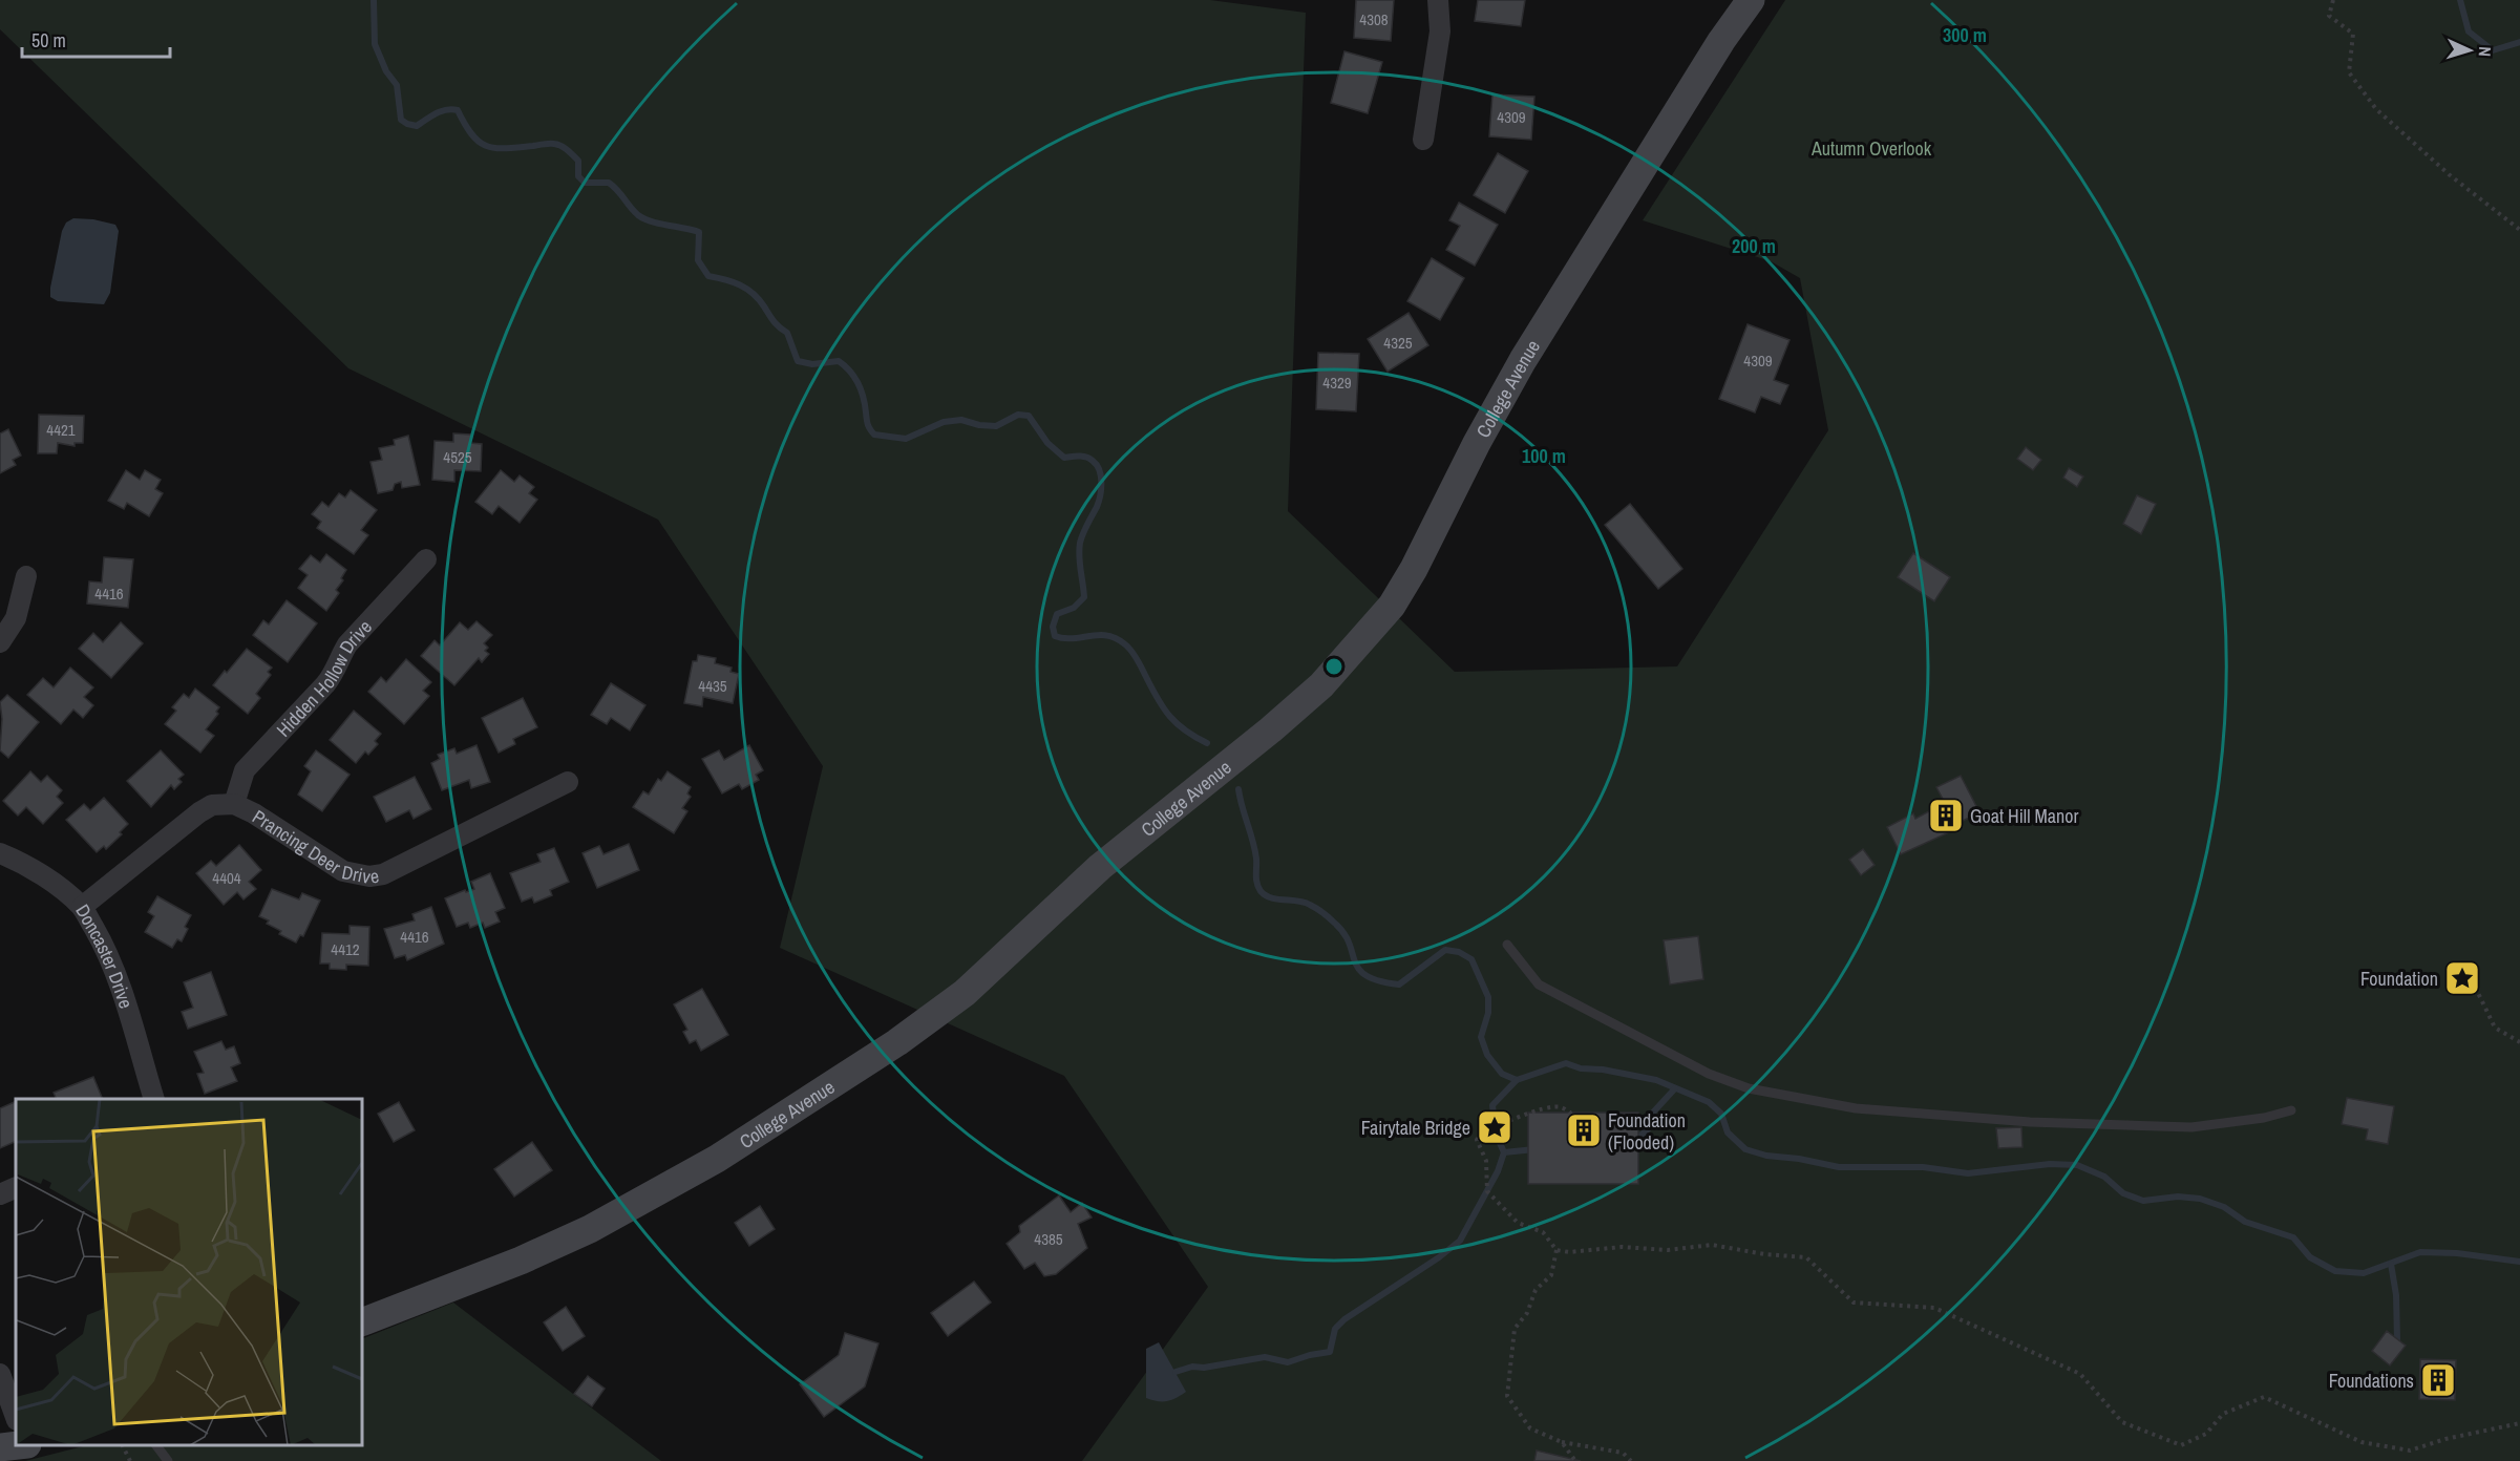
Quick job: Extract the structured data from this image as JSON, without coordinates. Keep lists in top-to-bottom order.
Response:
{
  "streets": {
    "street": [
      "College Avenue",
      "Hidden Hollow Drive",
      "Prancing Deer Drive",
      "Doncaster Drive"
    ]
  },
  "crossings": [
    ["Hidden Hollow Drive", "Prancing Deer Drive"],
    ["Prancing Deer Drive", "Doncaster Drive"]
  ],
  "parks": ["Autumn Overlook"],
  "places": {
    "building": ["Goat Hill Manor", "Foundation (Flooded)", "Foundations"],
    "place": ["Foundation", "Fairytale Bridge"]
  },
  "house_numbers": [
    "4308",
    "4309",
    "4325",
    "4309",
    "4329",
    "4421",
    "4525",
    "4416",
    "4435",
    "4404",
    "4416",
    "4412",
    "4385"
  ],
  "scale_bar": "50 m",
  "north": "right",
  "rings": ["300 m", "200 m", "100 m"]
}
